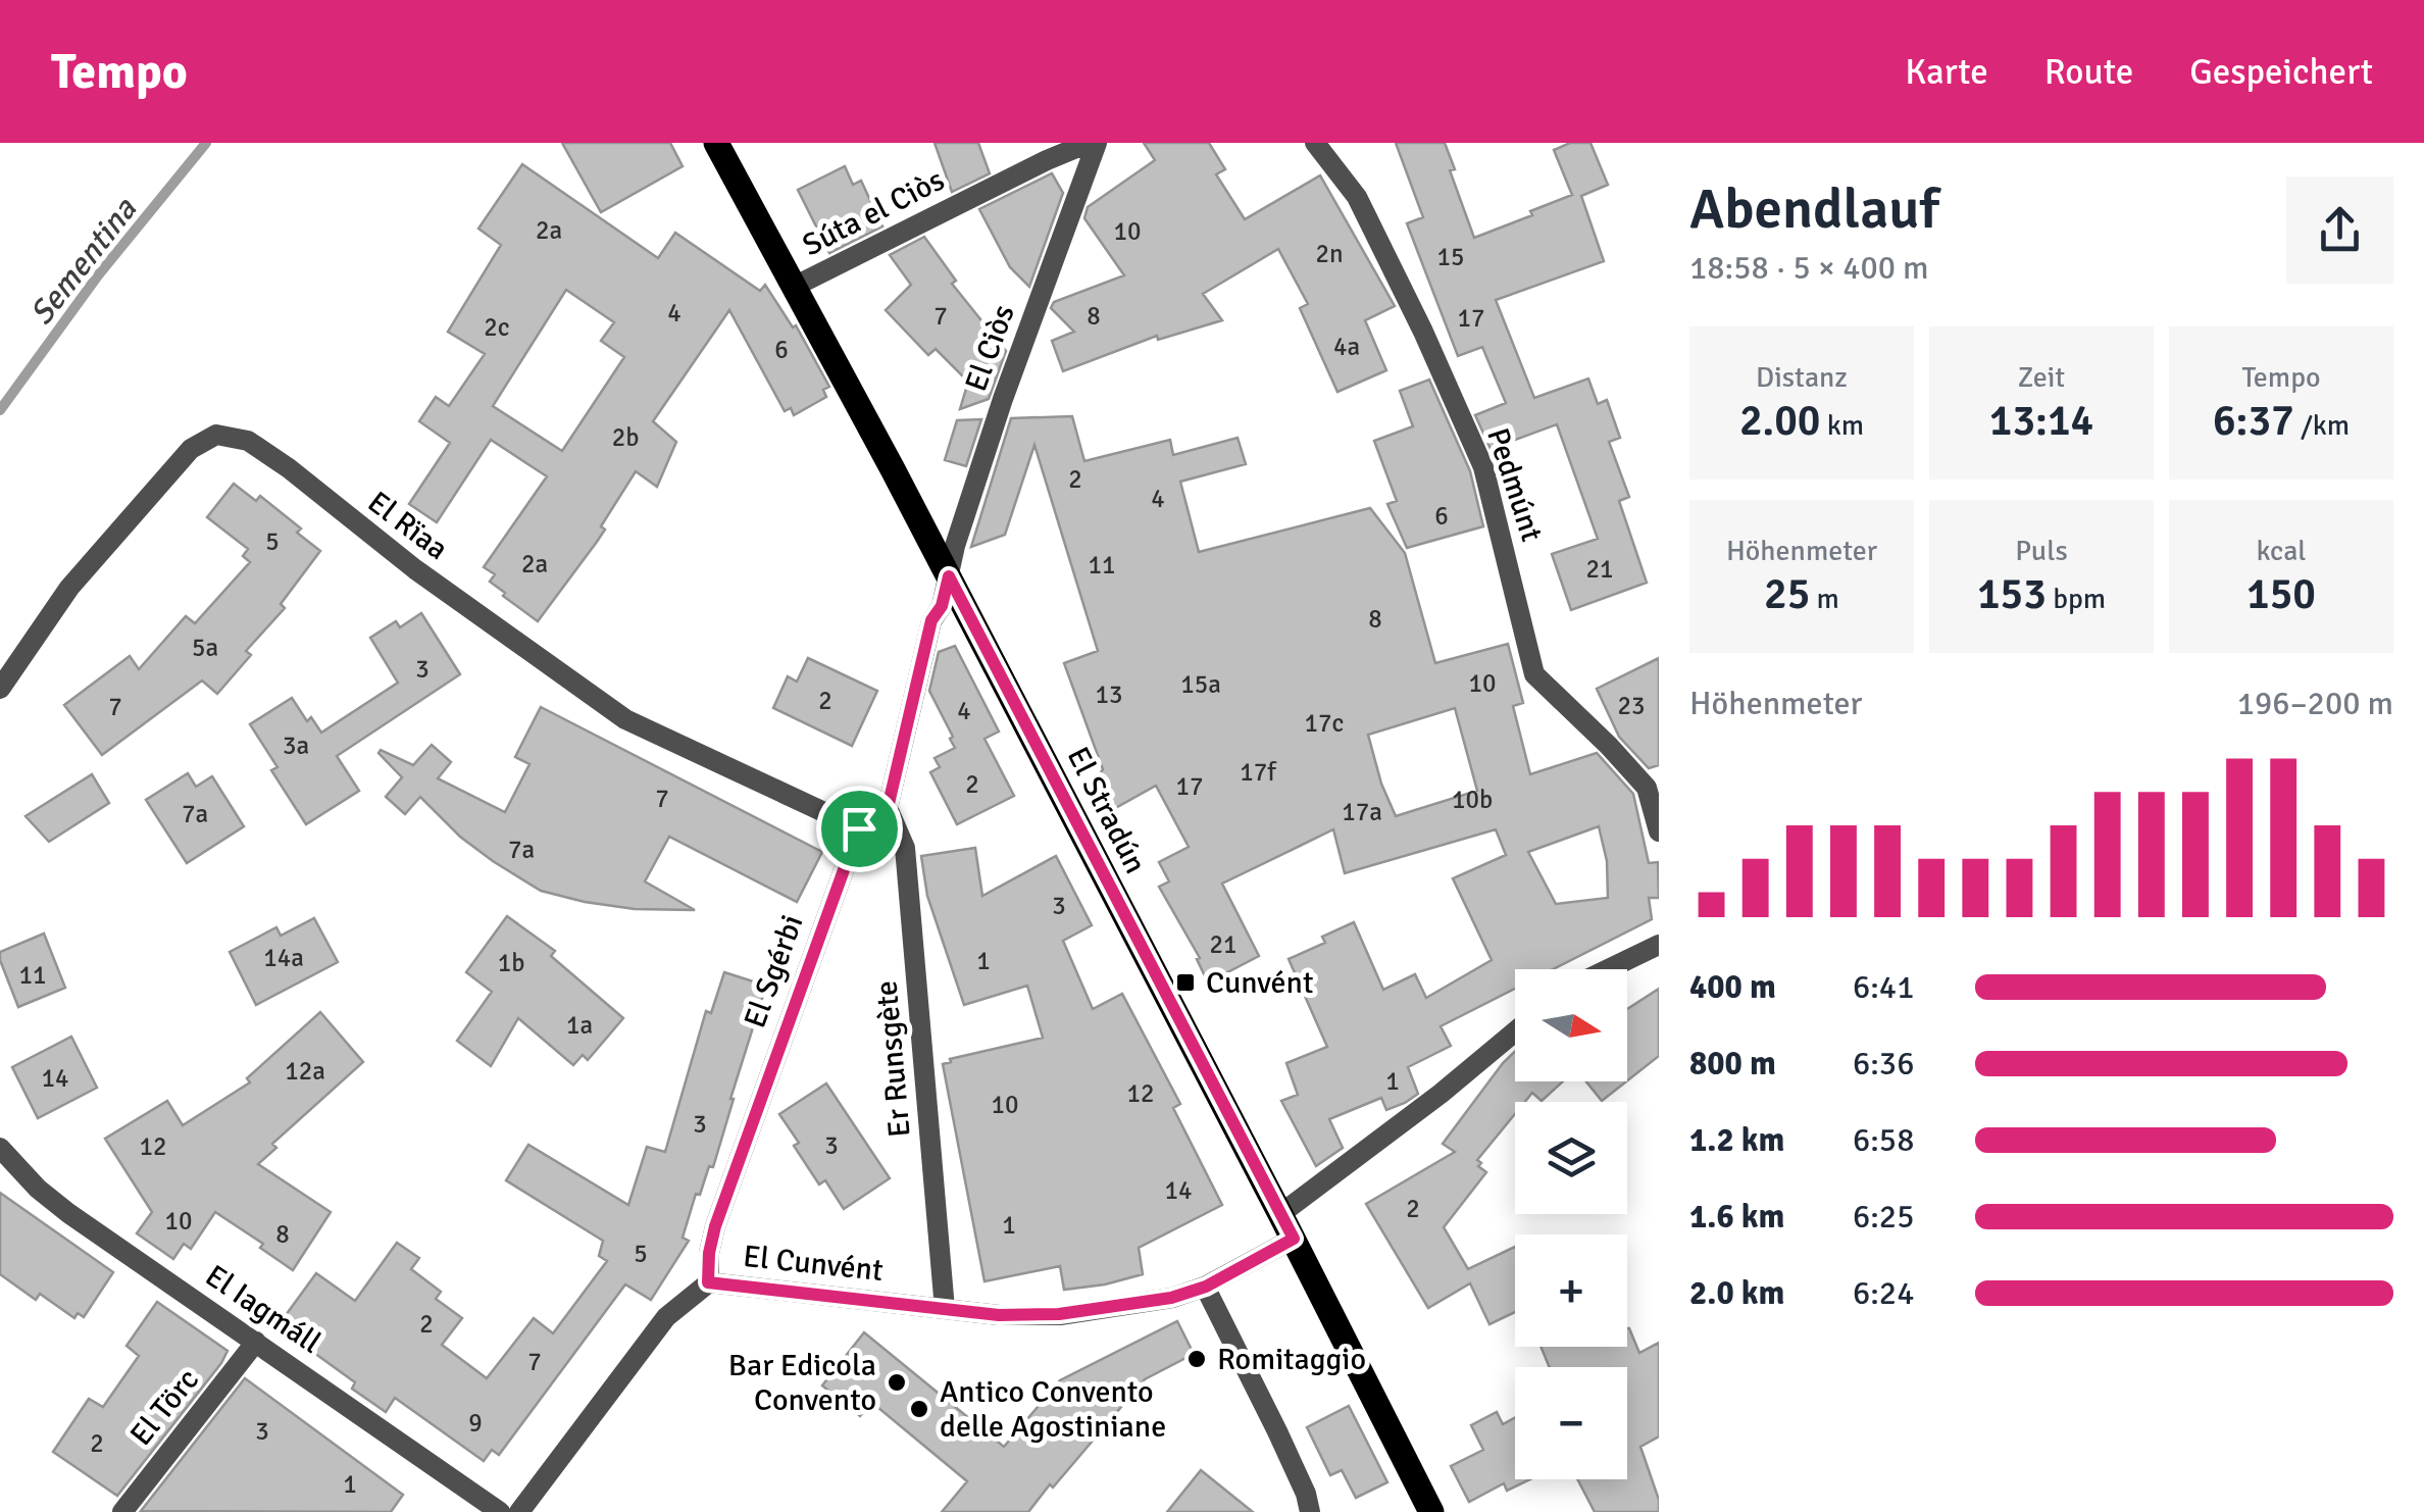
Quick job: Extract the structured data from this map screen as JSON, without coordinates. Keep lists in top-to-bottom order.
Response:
{
  "streets": {
    "main road": ["El Stradún"],
    "street": [
      "Súta el Ciòs",
      "El Ciòs",
      "Pedmúnt",
      "El Rïaa",
      "El Sgérbi",
      "Er Runsgète",
      "El Cunvént",
      "El Iagmáll",
      "El Törc"
    ]
  },
  "crossings": [
    ["Súta el Ciòs", "El Ciòs"],
    ["Súta el Ciòs", "El Stradún"],
    ["El Ciòs", "El Stradún"],
    ["El Rïaa", "El Sgérbi"],
    ["El Stradún", "El Cunvént"],
    ["El Sgérbi", "El Cunvént"],
    ["Er Runsgète", "El Cunvént"],
    ["El Iagmáll", "El Törc"]
  ],
  "water": ["Sementina"],
  "places": {
    "transit": ["Cunvént"],
    "other": ["Romitaggio", "Bar Edicola Convento", "Antico Convento delle Agostiniane"]
  },
  "house_numbers": [
    "2a",
    "10",
    "2n",
    "15",
    "4",
    "7",
    "8",
    "17",
    "2c",
    "4a",
    "6",
    "2b",
    "2",
    "4",
    "6",
    "5",
    "2a",
    "11",
    "21",
    "8",
    "5a",
    "3",
    "10",
    "15a",
    "13",
    "2",
    "23",
    "7",
    "4",
    "17c",
    "3a",
    "17f",
    "2",
    "17",
    "7",
    "10b",
    "17a",
    "7a",
    "7a",
    "3",
    "21",
    "14a",
    "1",
    "1b",
    "11",
    "1a",
    "12a",
    "14",
    "1",
    "12",
    "10",
    "3",
    "3",
    "12",
    "14",
    "2",
    "10",
    "1",
    "8",
    "5",
    "2",
    "7",
    "9",
    "3",
    "2",
    "1"
  ],
  "north": "right",
  "page": {
    "header": "Tempo",
    "nav": ["Karte", "Route", "Gespeichert"],
    "heading": ["Abendlauf", "18:58 · 5 × 400 m"],
    "stats": [
      ["Distanz", "2.00 km"],
      ["Zeit", "13:14"],
      ["Tempo", "6:37 /km"],
      ["Höhenmeter", "25 m"],
      ["Puls", "153 bpm"],
      ["kcal", "150"]
    ],
    "chart": ["Höhenmeter", "196–200 m"],
    "list": [
      {
        "name": "400 m",
        "note": "6:41"
      },
      {
        "name": "800 m",
        "note": "6:36"
      },
      {
        "name": "1.2 km",
        "note": "6:58"
      },
      {
        "name": "1.6 km",
        "note": "6:25"
      },
      {
        "name": "2.0 km",
        "note": "6:24"
      }
    ],
    "map_buttons": ["+", "−"]
  }
}
